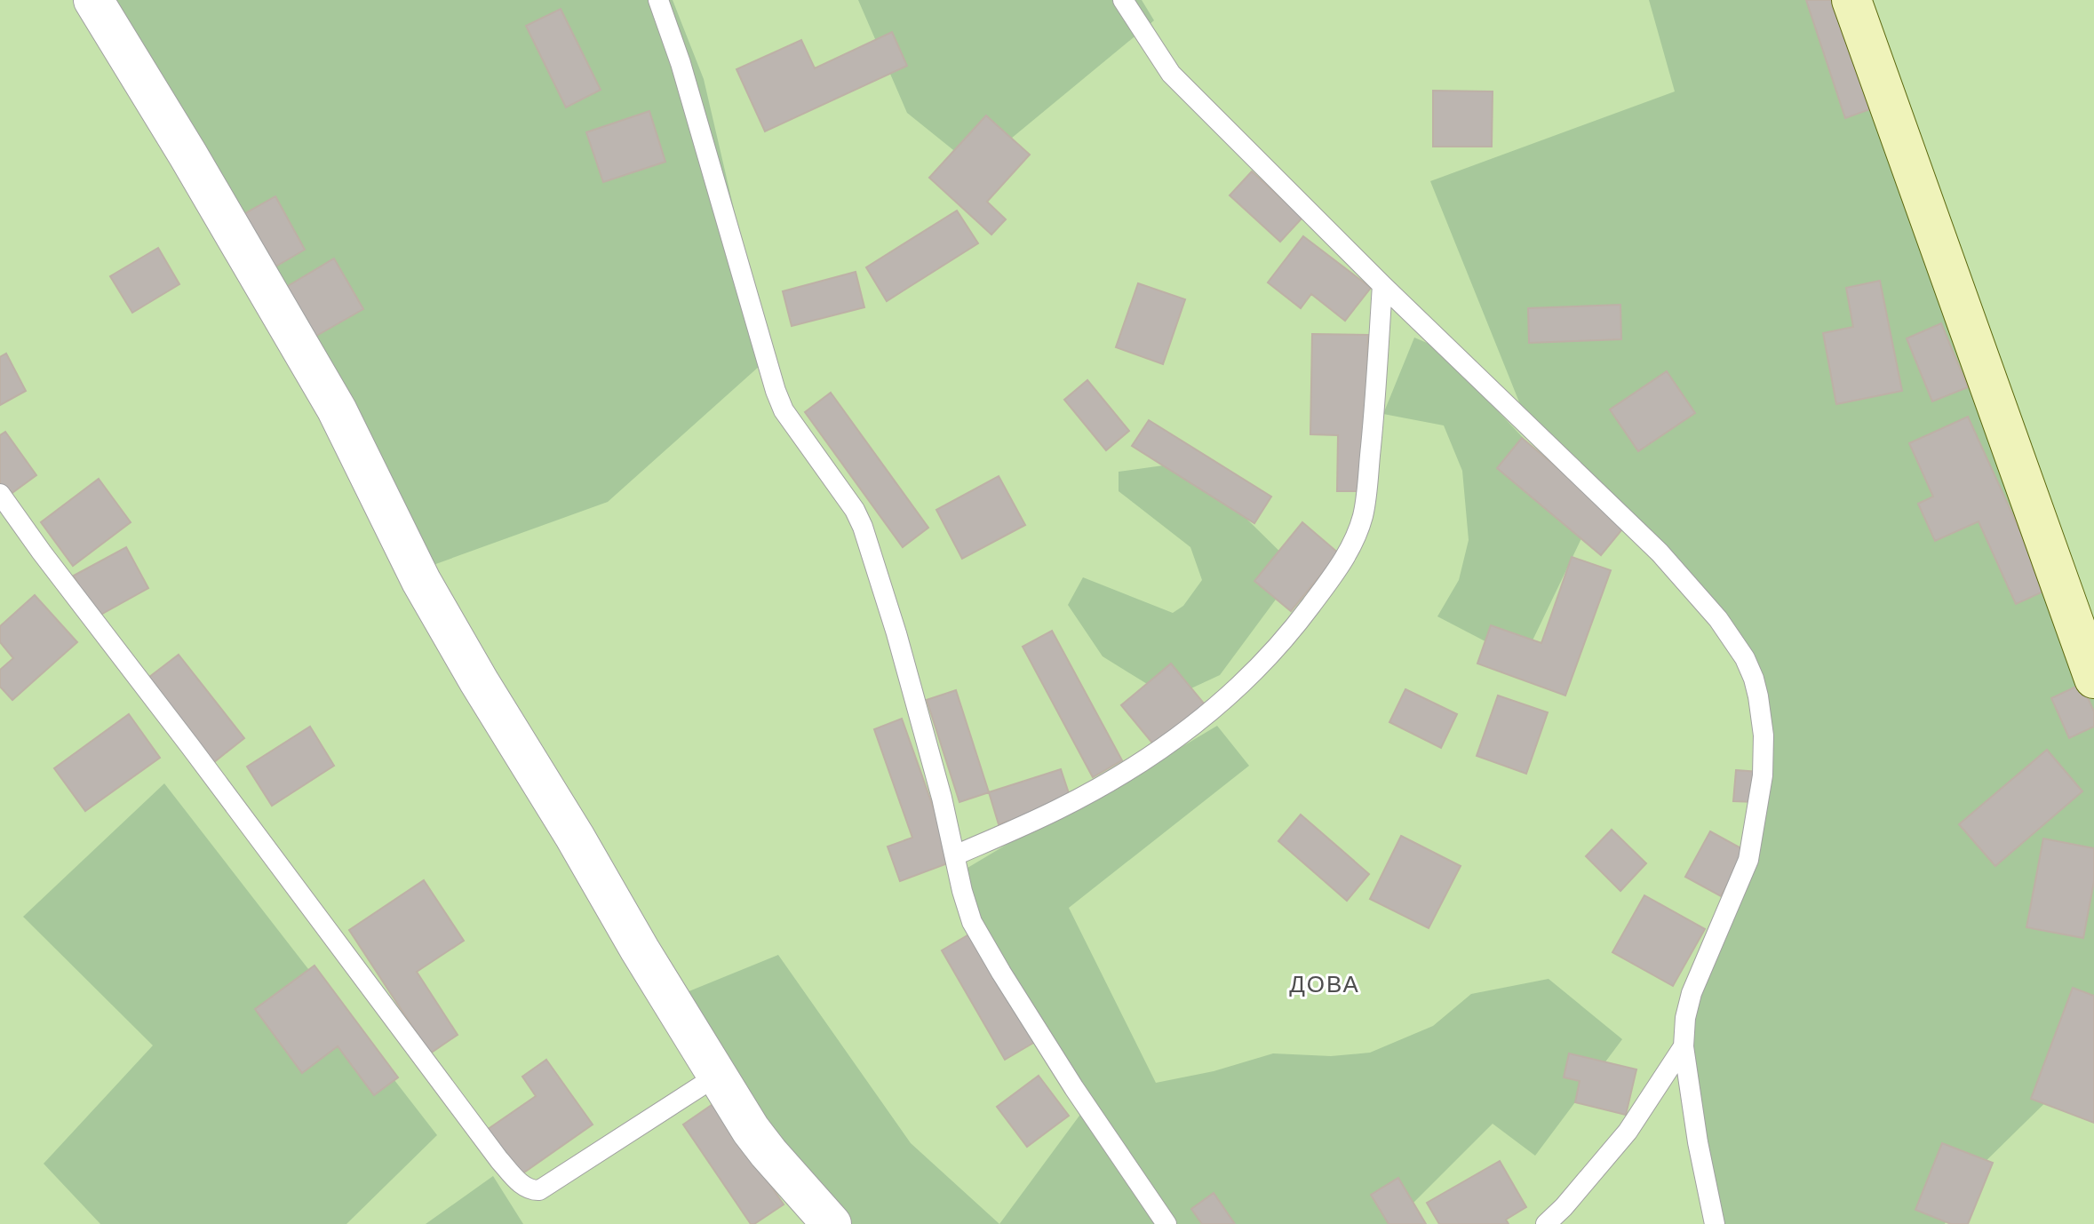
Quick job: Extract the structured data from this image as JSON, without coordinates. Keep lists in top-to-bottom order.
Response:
{
  "districts": ["ДОВА"]
}
